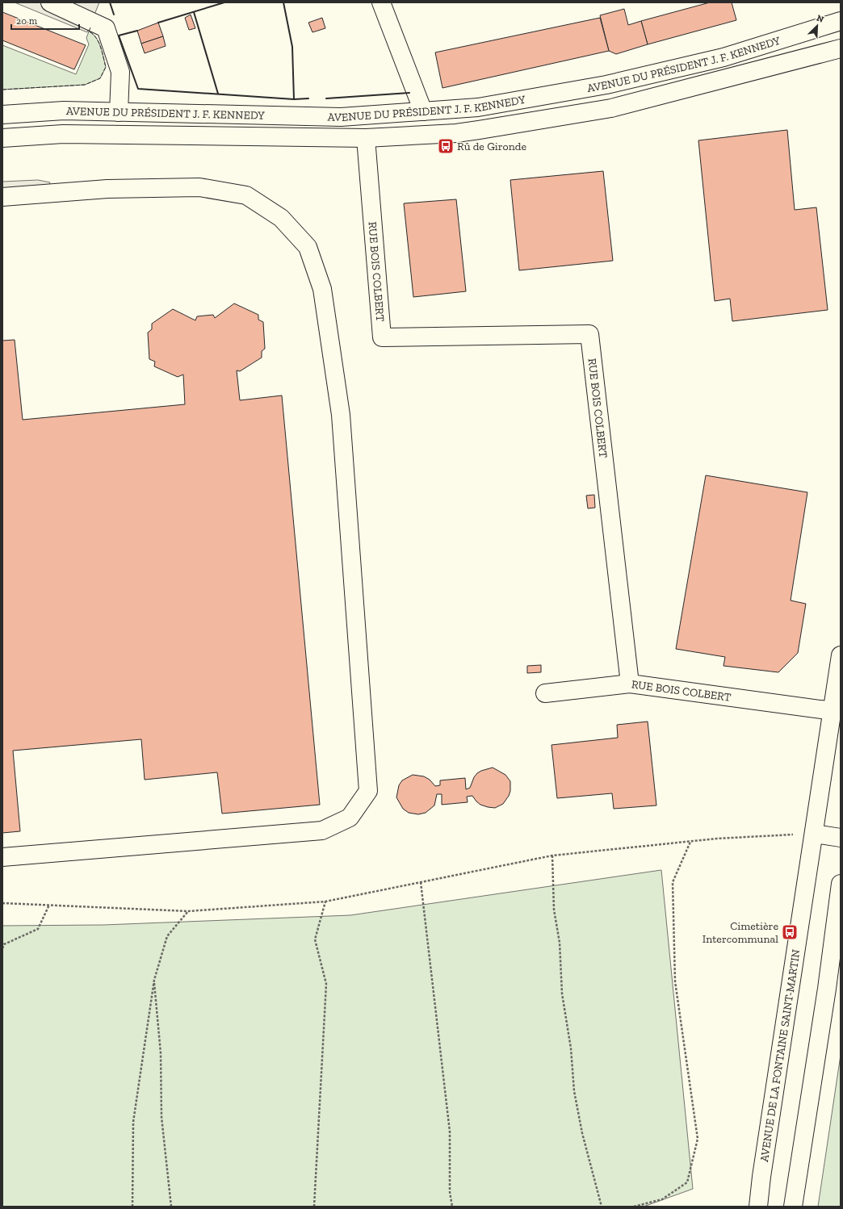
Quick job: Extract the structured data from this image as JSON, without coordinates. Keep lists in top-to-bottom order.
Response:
{
  "streets": {
    "main road": ["AVENUE DU PRÉSIDENT J. F. KENNEDY", "RUE BOIS COLBERT", "AVENUE DE LA FONTAINE SAINT-MARTIN"]
  },
  "crossings": [
    ["AVENUE DU PRÉSIDENT J. F. KENNEDY", "RUE BOIS COLBERT"],
    ["RUE BOIS COLBERT", "AVENUE DE LA FONTAINE SAINT-MARTIN"]
  ],
  "places": {
    "bus stop": ["Rû de Gironde", "Cimetière Intercommunal"]
  },
  "scale_bar": "20 m",
  "north": "top right"
}
